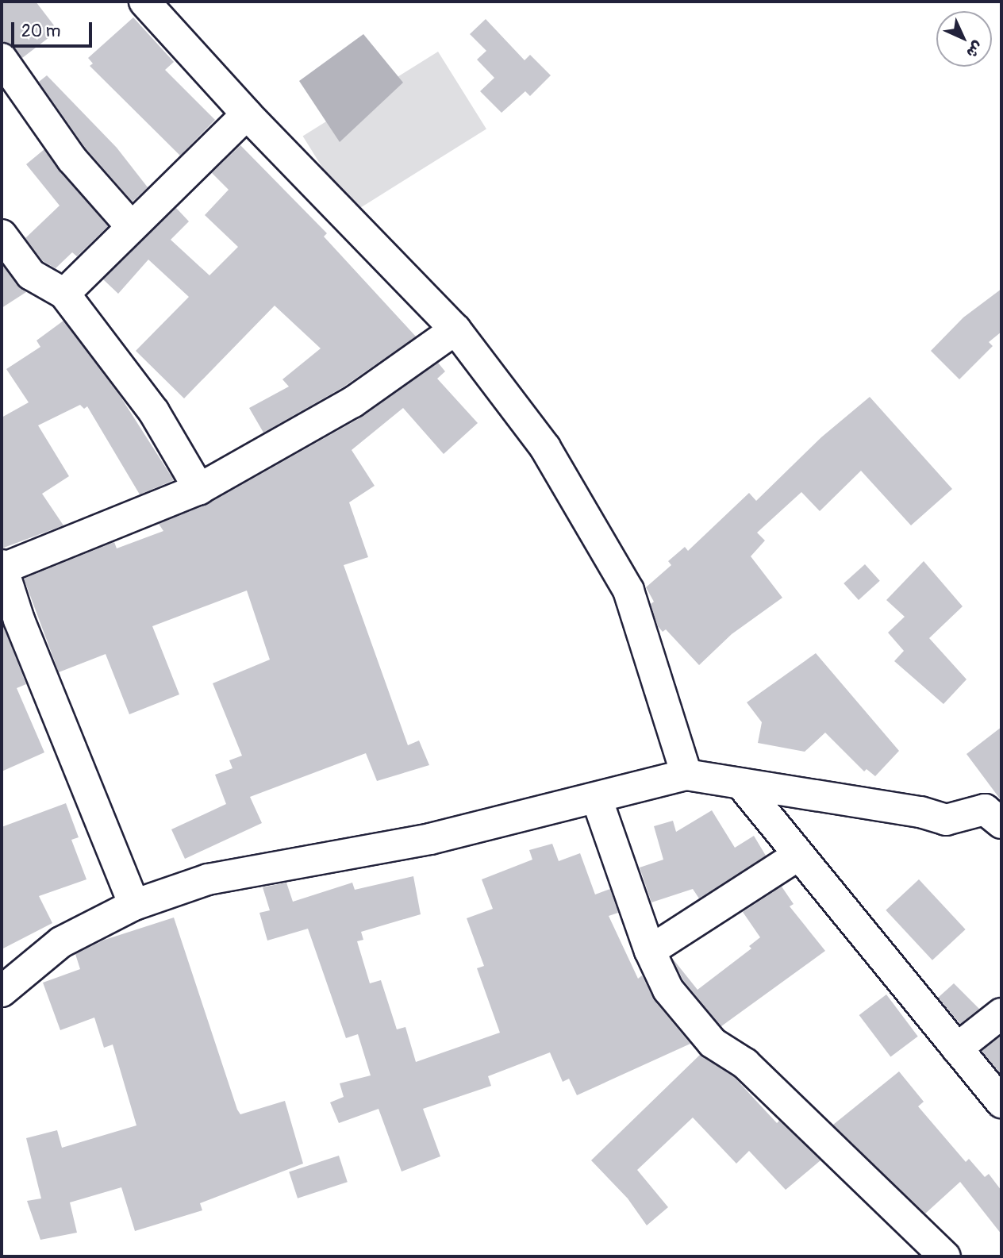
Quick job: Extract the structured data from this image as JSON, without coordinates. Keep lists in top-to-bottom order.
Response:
{
  "scale_bar": "20 m",
  "north": "bottom right"
}
